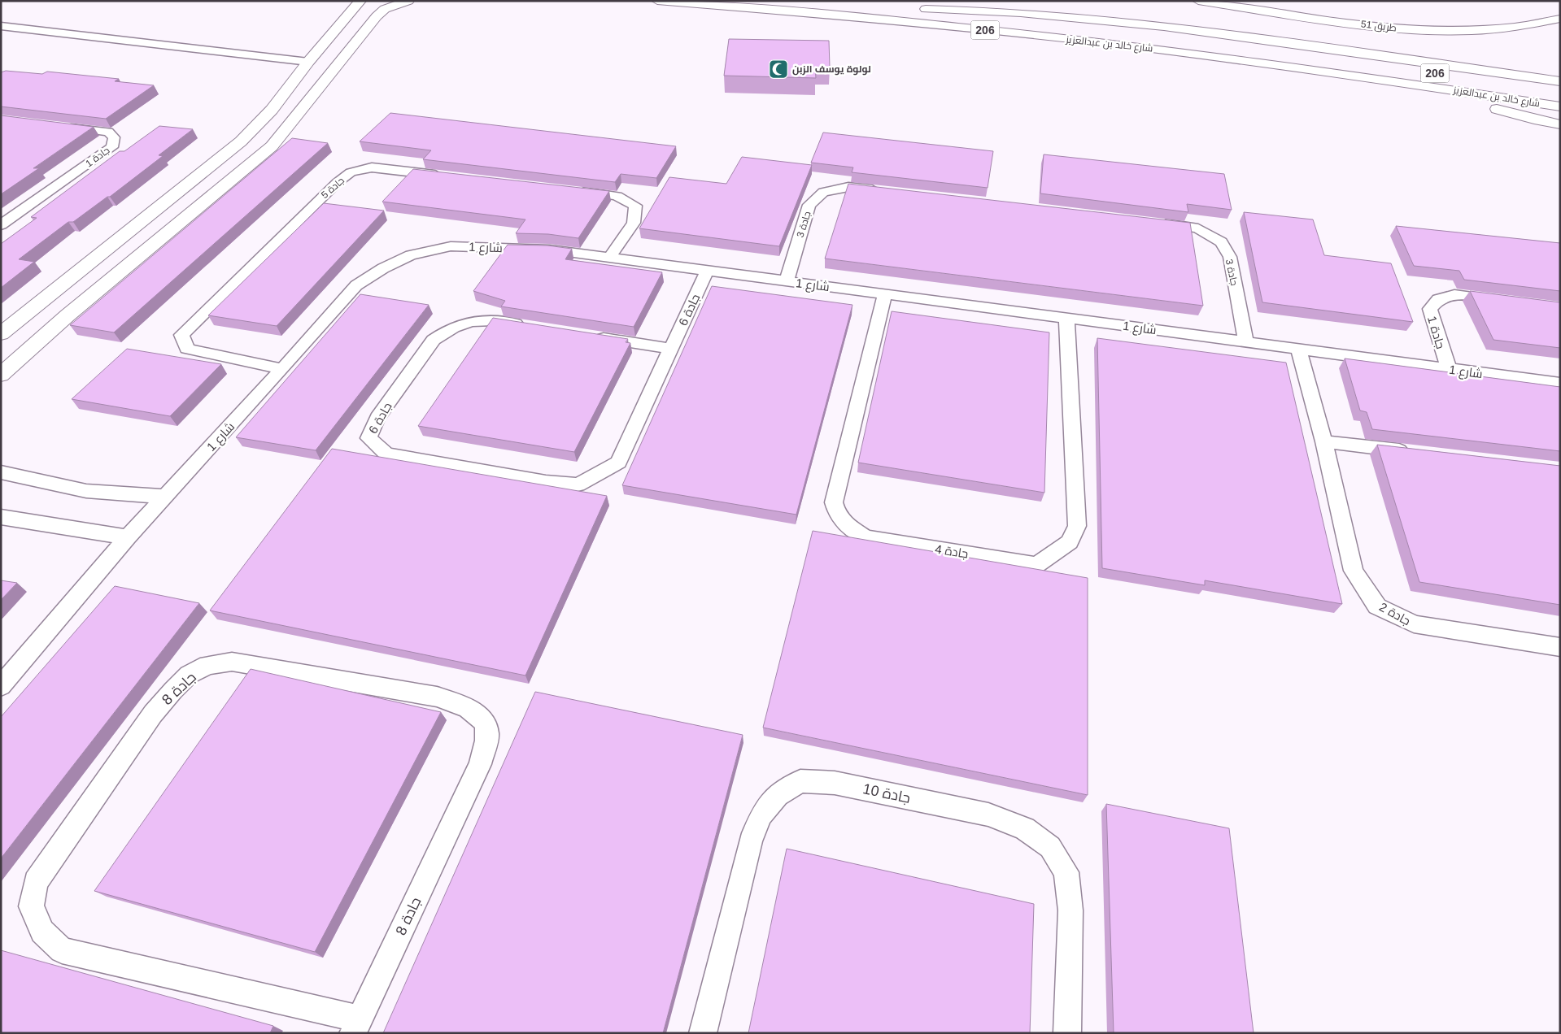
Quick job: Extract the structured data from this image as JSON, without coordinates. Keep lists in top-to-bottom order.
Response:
{
  "streets": {
    "main road": ["طريق 51", "206", "شارع خالد بن عبدالعزيز"],
    "street": [
      "جادة 1",
      "جادة 5",
      "جادة 3",
      "شارع 1",
      "جادة 6",
      "جادة 4",
      "جادة 2",
      "جادة 8",
      "جادة 10"
    ]
  },
  "crossings": [
    ["جادة 1", "شارع 1"],
    ["جادة 5", "شارع 1"],
    ["جادة 3", "شارع 1"],
    ["شارع 1", "جادة 6"],
    ["شارع 1", "جادة 4"],
    ["شارع 1", "جادة 2"]
  ],
  "places": {
    "mosque": ["لولوة يوسف الزبن"]
  }
}
